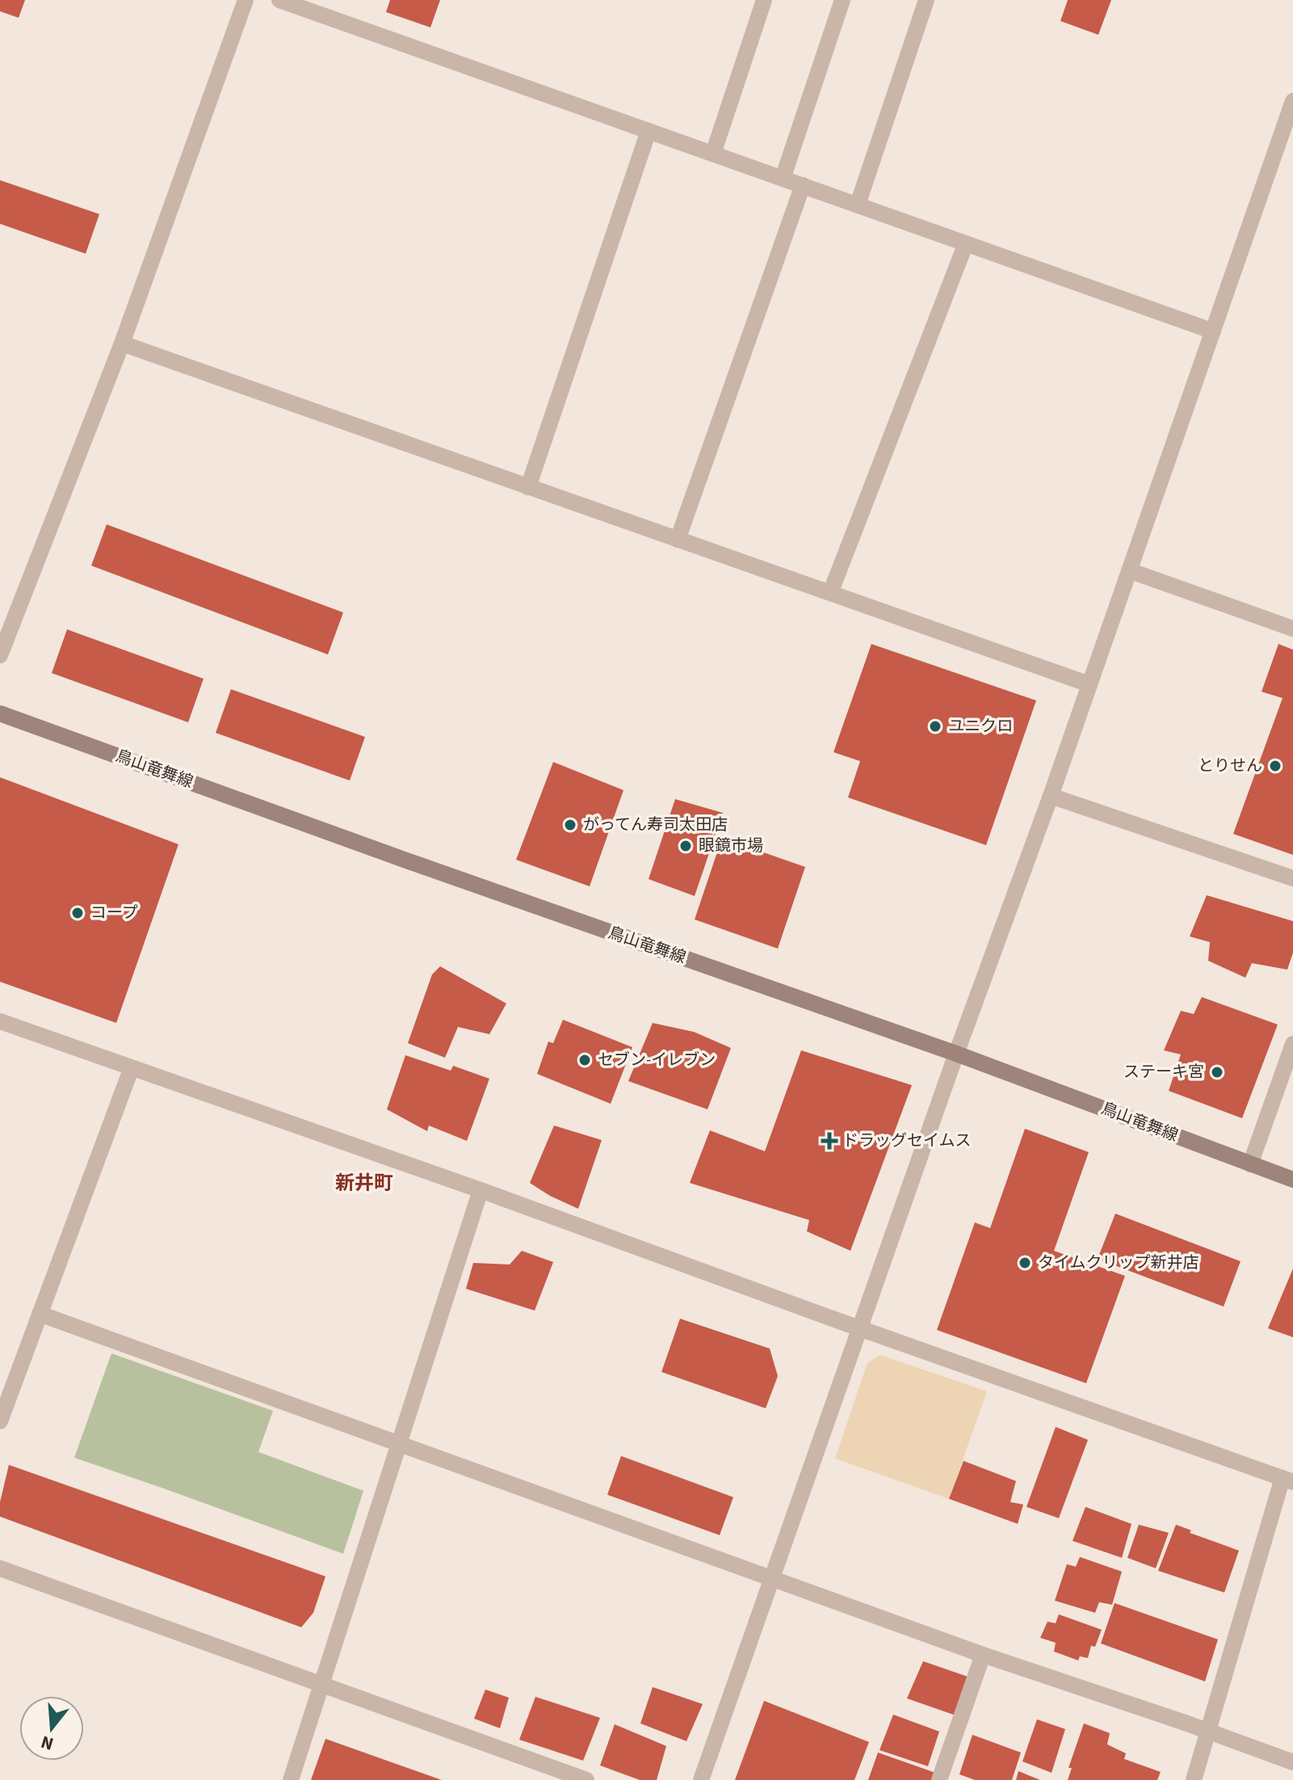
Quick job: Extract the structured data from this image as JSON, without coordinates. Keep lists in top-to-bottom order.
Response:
{
  "streets": {
    "main road": ["鳥山竜舞線"]
  },
  "districts": ["新井町"],
  "places": {
    "other": [
      "ユニクロ",
      "とりせん",
      "がってん寿司太田店",
      "眼鏡市場",
      "コープ",
      "セブン-イレブン",
      "ステーキ宮",
      "タイムクリップ新井店"
    ],
    "health": ["ドラッグセイムス"]
  },
  "north": "bottom"
}
